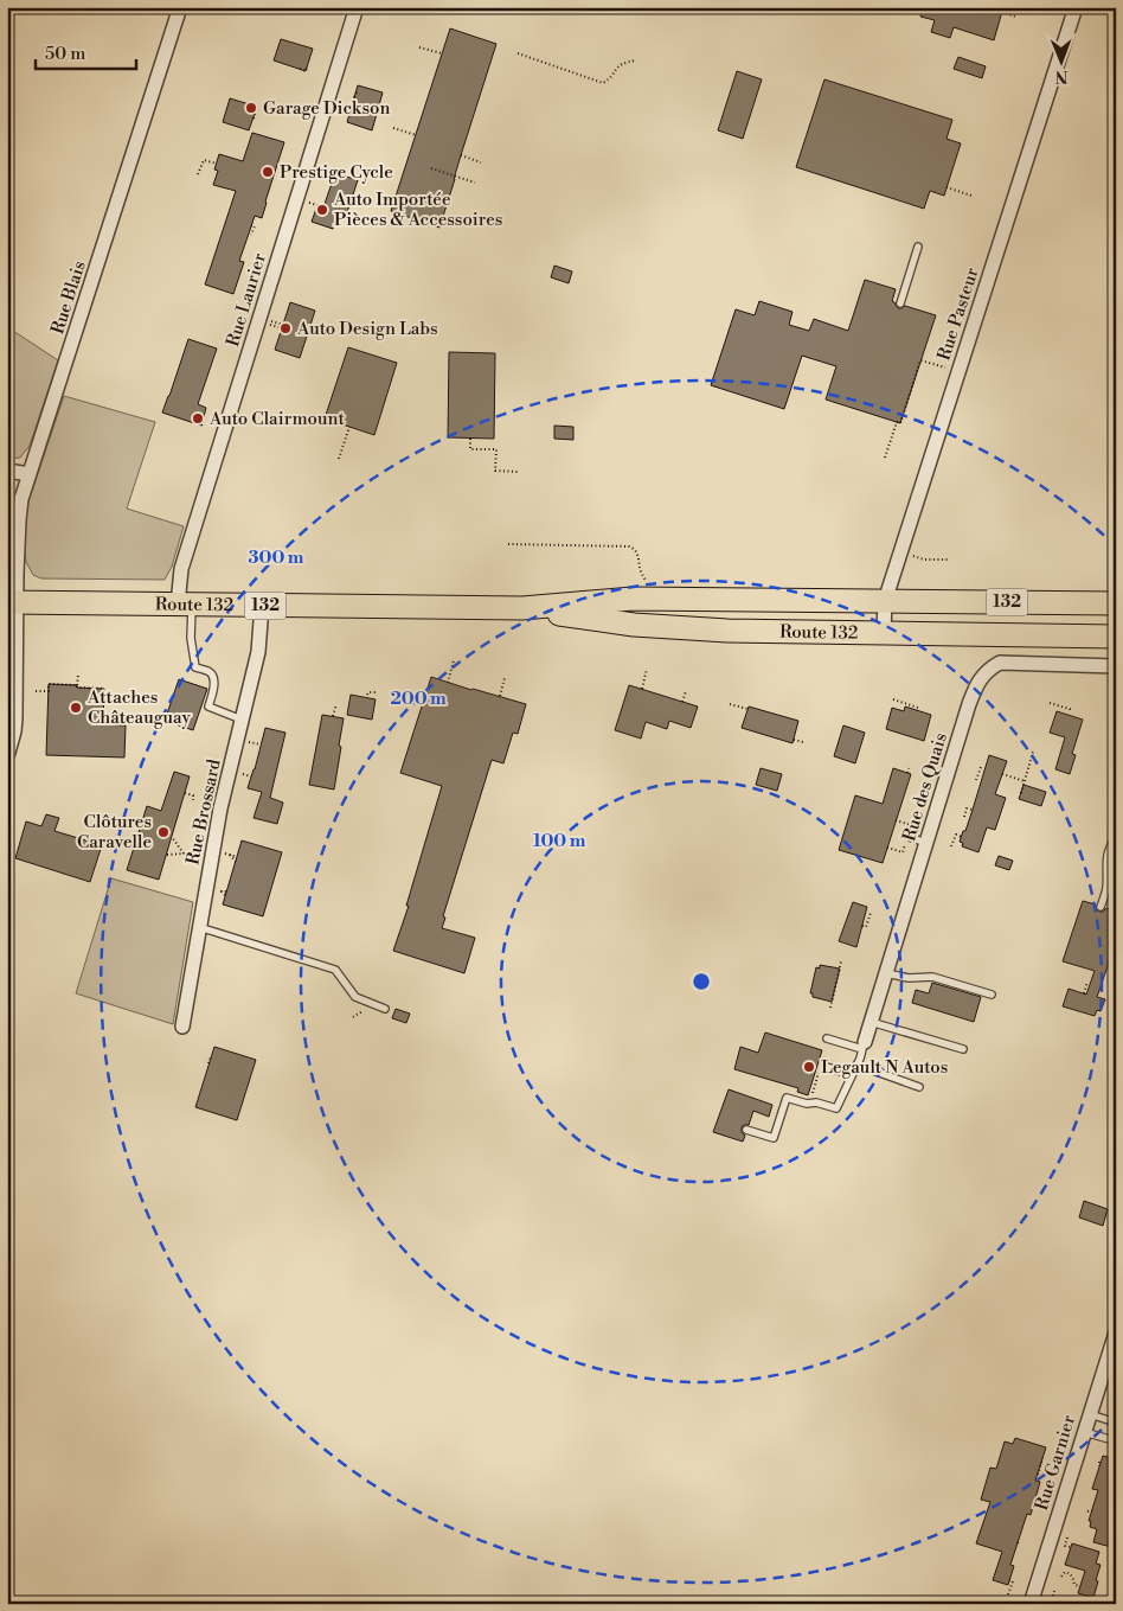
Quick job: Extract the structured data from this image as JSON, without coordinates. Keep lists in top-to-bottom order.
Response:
{
  "streets": {
    "highway": ["132", "Route 132"],
    "street": [
      "Rue Blais",
      "Rue Laurier",
      "Rue Pasteur",
      "Rue des Quais",
      "Rue Brossard",
      "Rue Garnier"
    ]
  },
  "crossings": [
    ["Rue Blais", "Route 132"],
    ["Rue Laurier", "Route 132"],
    ["Rue Pasteur", "Route 132"],
    ["Route 132", "Rue Brossard"]
  ],
  "places": [
    "Garage Dickson",
    "Prestige Cycle",
    "Auto Importée Pièces & Accessoires",
    "Auto Design Labs",
    "Auto Clairmount",
    "Attaches Châteauguay",
    "Clôtures Caravelle",
    "Legault N Autos"
  ],
  "scale_bar": "50 m",
  "north": "bottom",
  "rings": ["300 m", "200 m", "100 m"]
}
